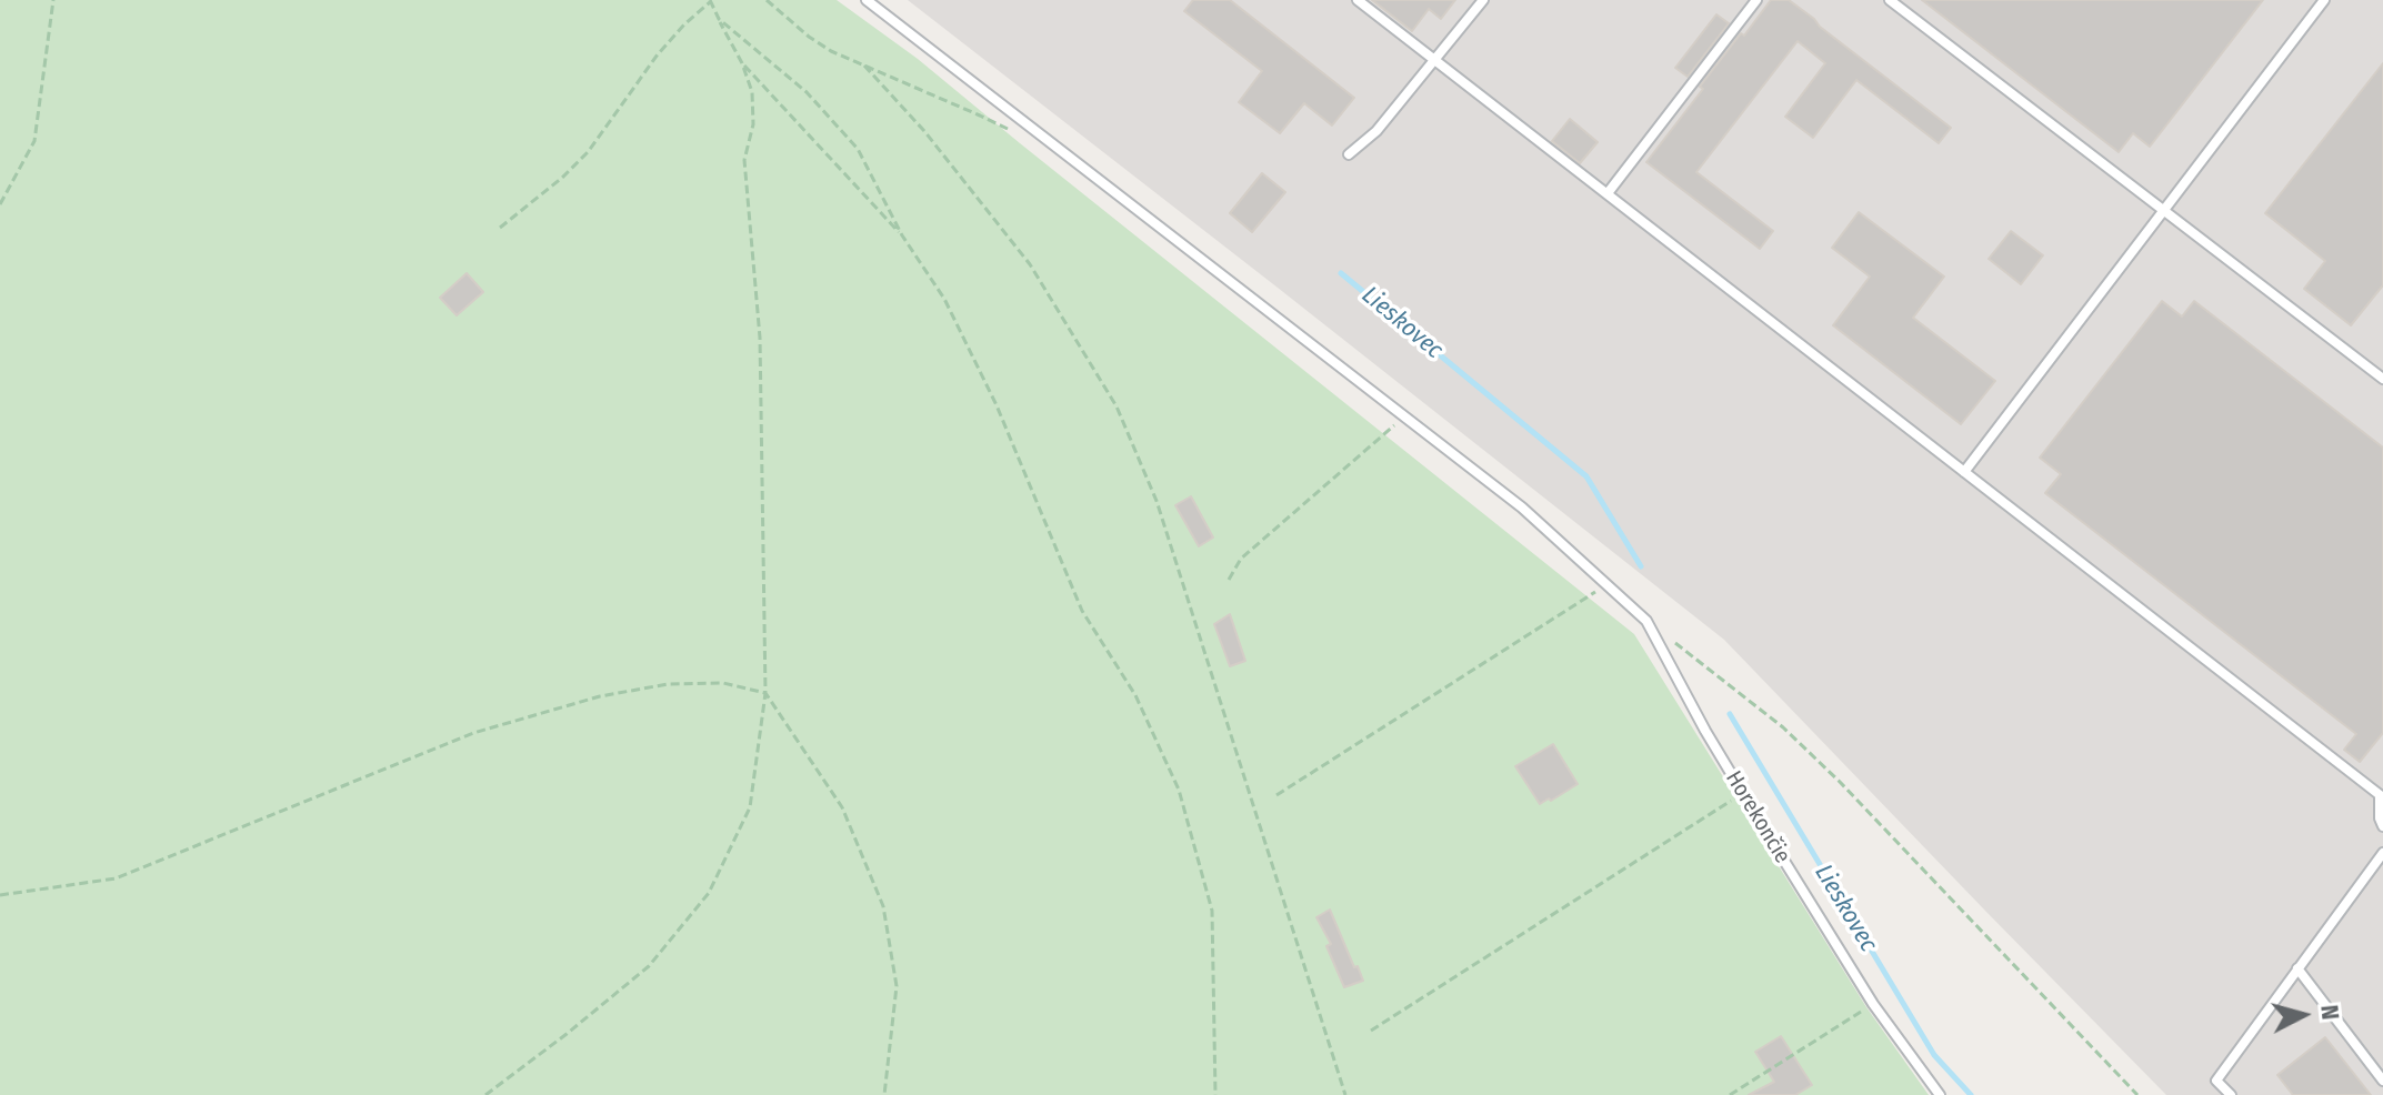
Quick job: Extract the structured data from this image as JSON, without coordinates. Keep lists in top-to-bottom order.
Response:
{
  "streets": {
    "lane": ["Horekončie"]
  },
  "water": ["Lieskovec"],
  "north": "right"
}
